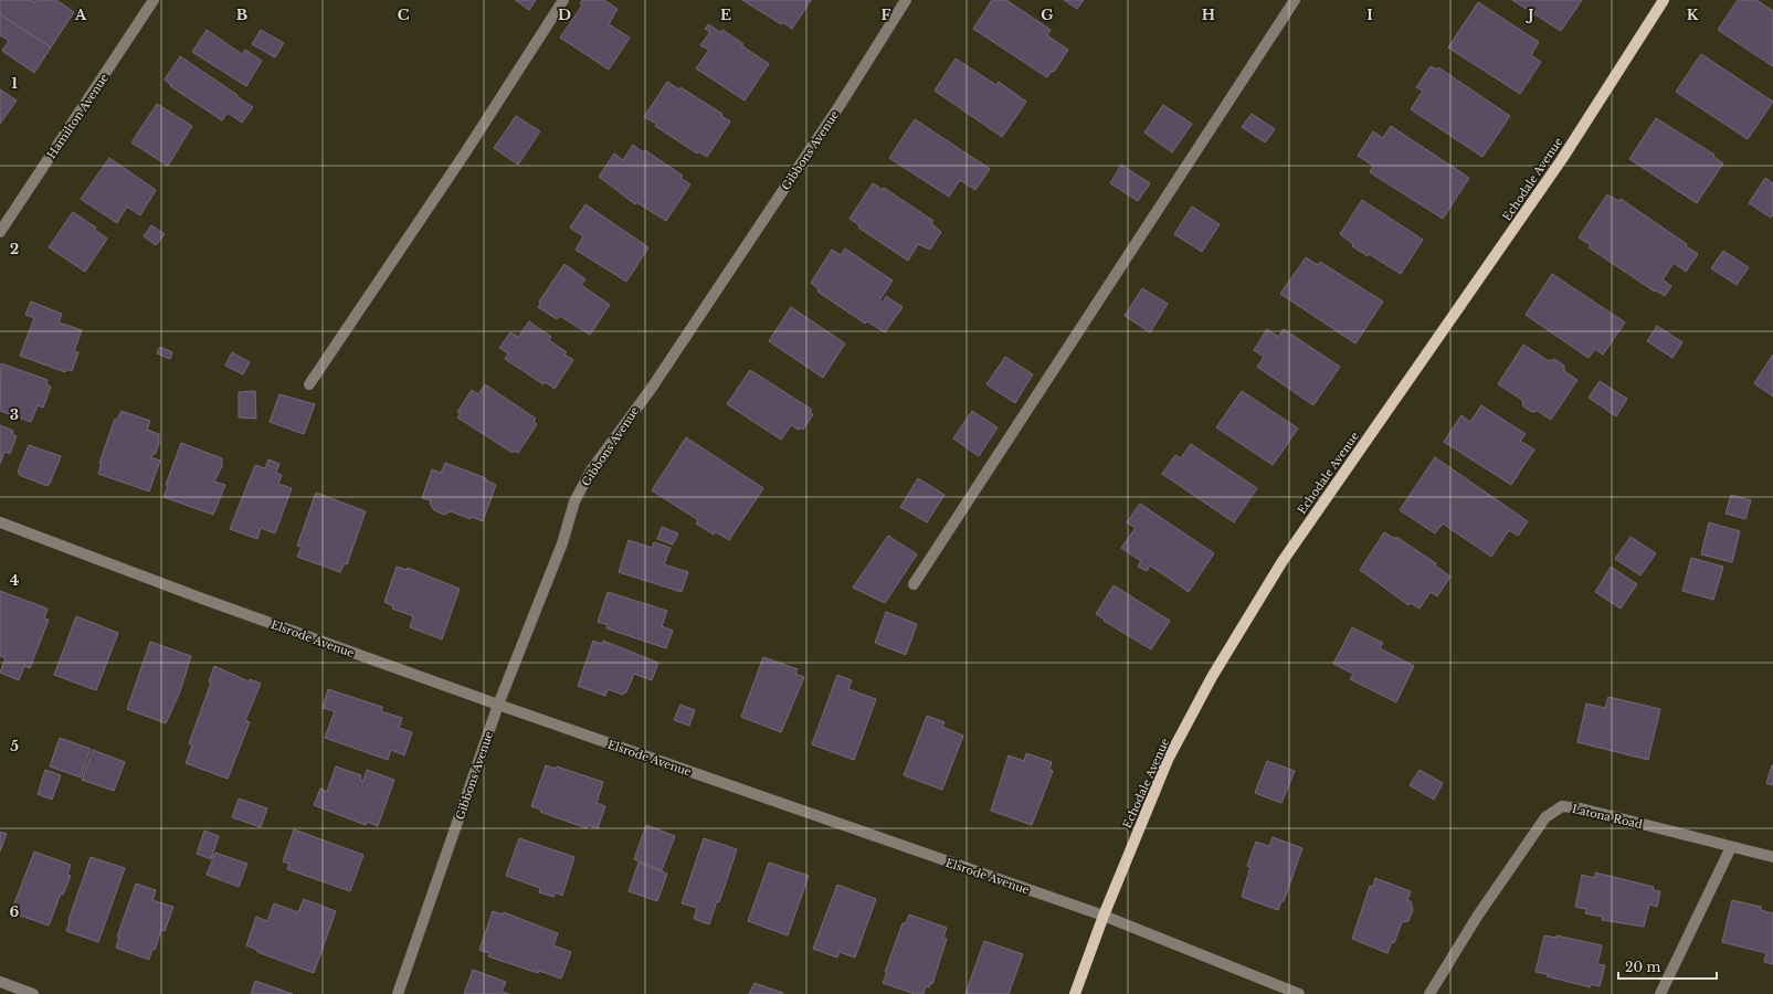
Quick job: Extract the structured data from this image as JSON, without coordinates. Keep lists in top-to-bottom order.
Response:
{
  "streets": {
    "main road": ["Echodale Avenue"],
    "street": [
      "Hamilton Avenue",
      "Gibbons Avenue",
      "Elsrode Avenue",
      "Latona Road"
    ]
  },
  "crossings": [
    ["Gibbons Avenue", "Elsrode Avenue"],
    ["Echodale Avenue", "Elsrode Avenue"]
  ],
  "scale_bar": "20 m",
  "grid": {
    "columns": [
      "A",
      "B",
      "C",
      "D",
      "E",
      "F",
      "G",
      "H",
      "I",
      "J",
      "K"
    ],
    "rows": [
      "1",
      "2",
      "3",
      "4",
      "5",
      "6"
    ]
  }
}
